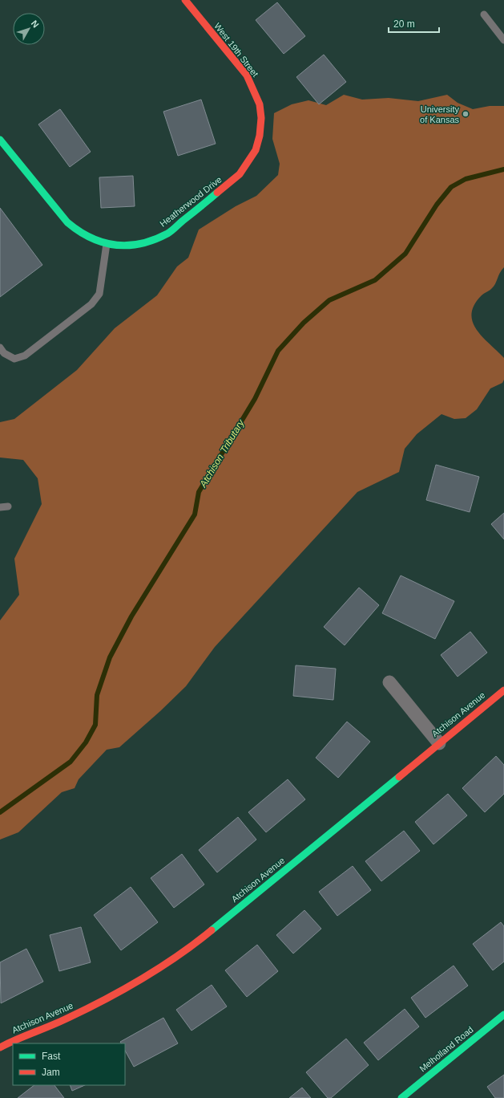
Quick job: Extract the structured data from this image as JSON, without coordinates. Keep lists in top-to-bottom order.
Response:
{
  "streets": {
    "street": [
      "West 19th Street",
      "Heatherwood Drive",
      "Atchison Avenue",
      "Melholland Road"
    ]
  },
  "crossings": [
    ["West 19th Street", "Heatherwood Drive"]
  ],
  "water": ["Atchison Tributary"],
  "places": ["University of Kansas"],
  "legend": ["Fast", "Jam"],
  "scale_bar": "20 m",
  "north": "top right"
}
